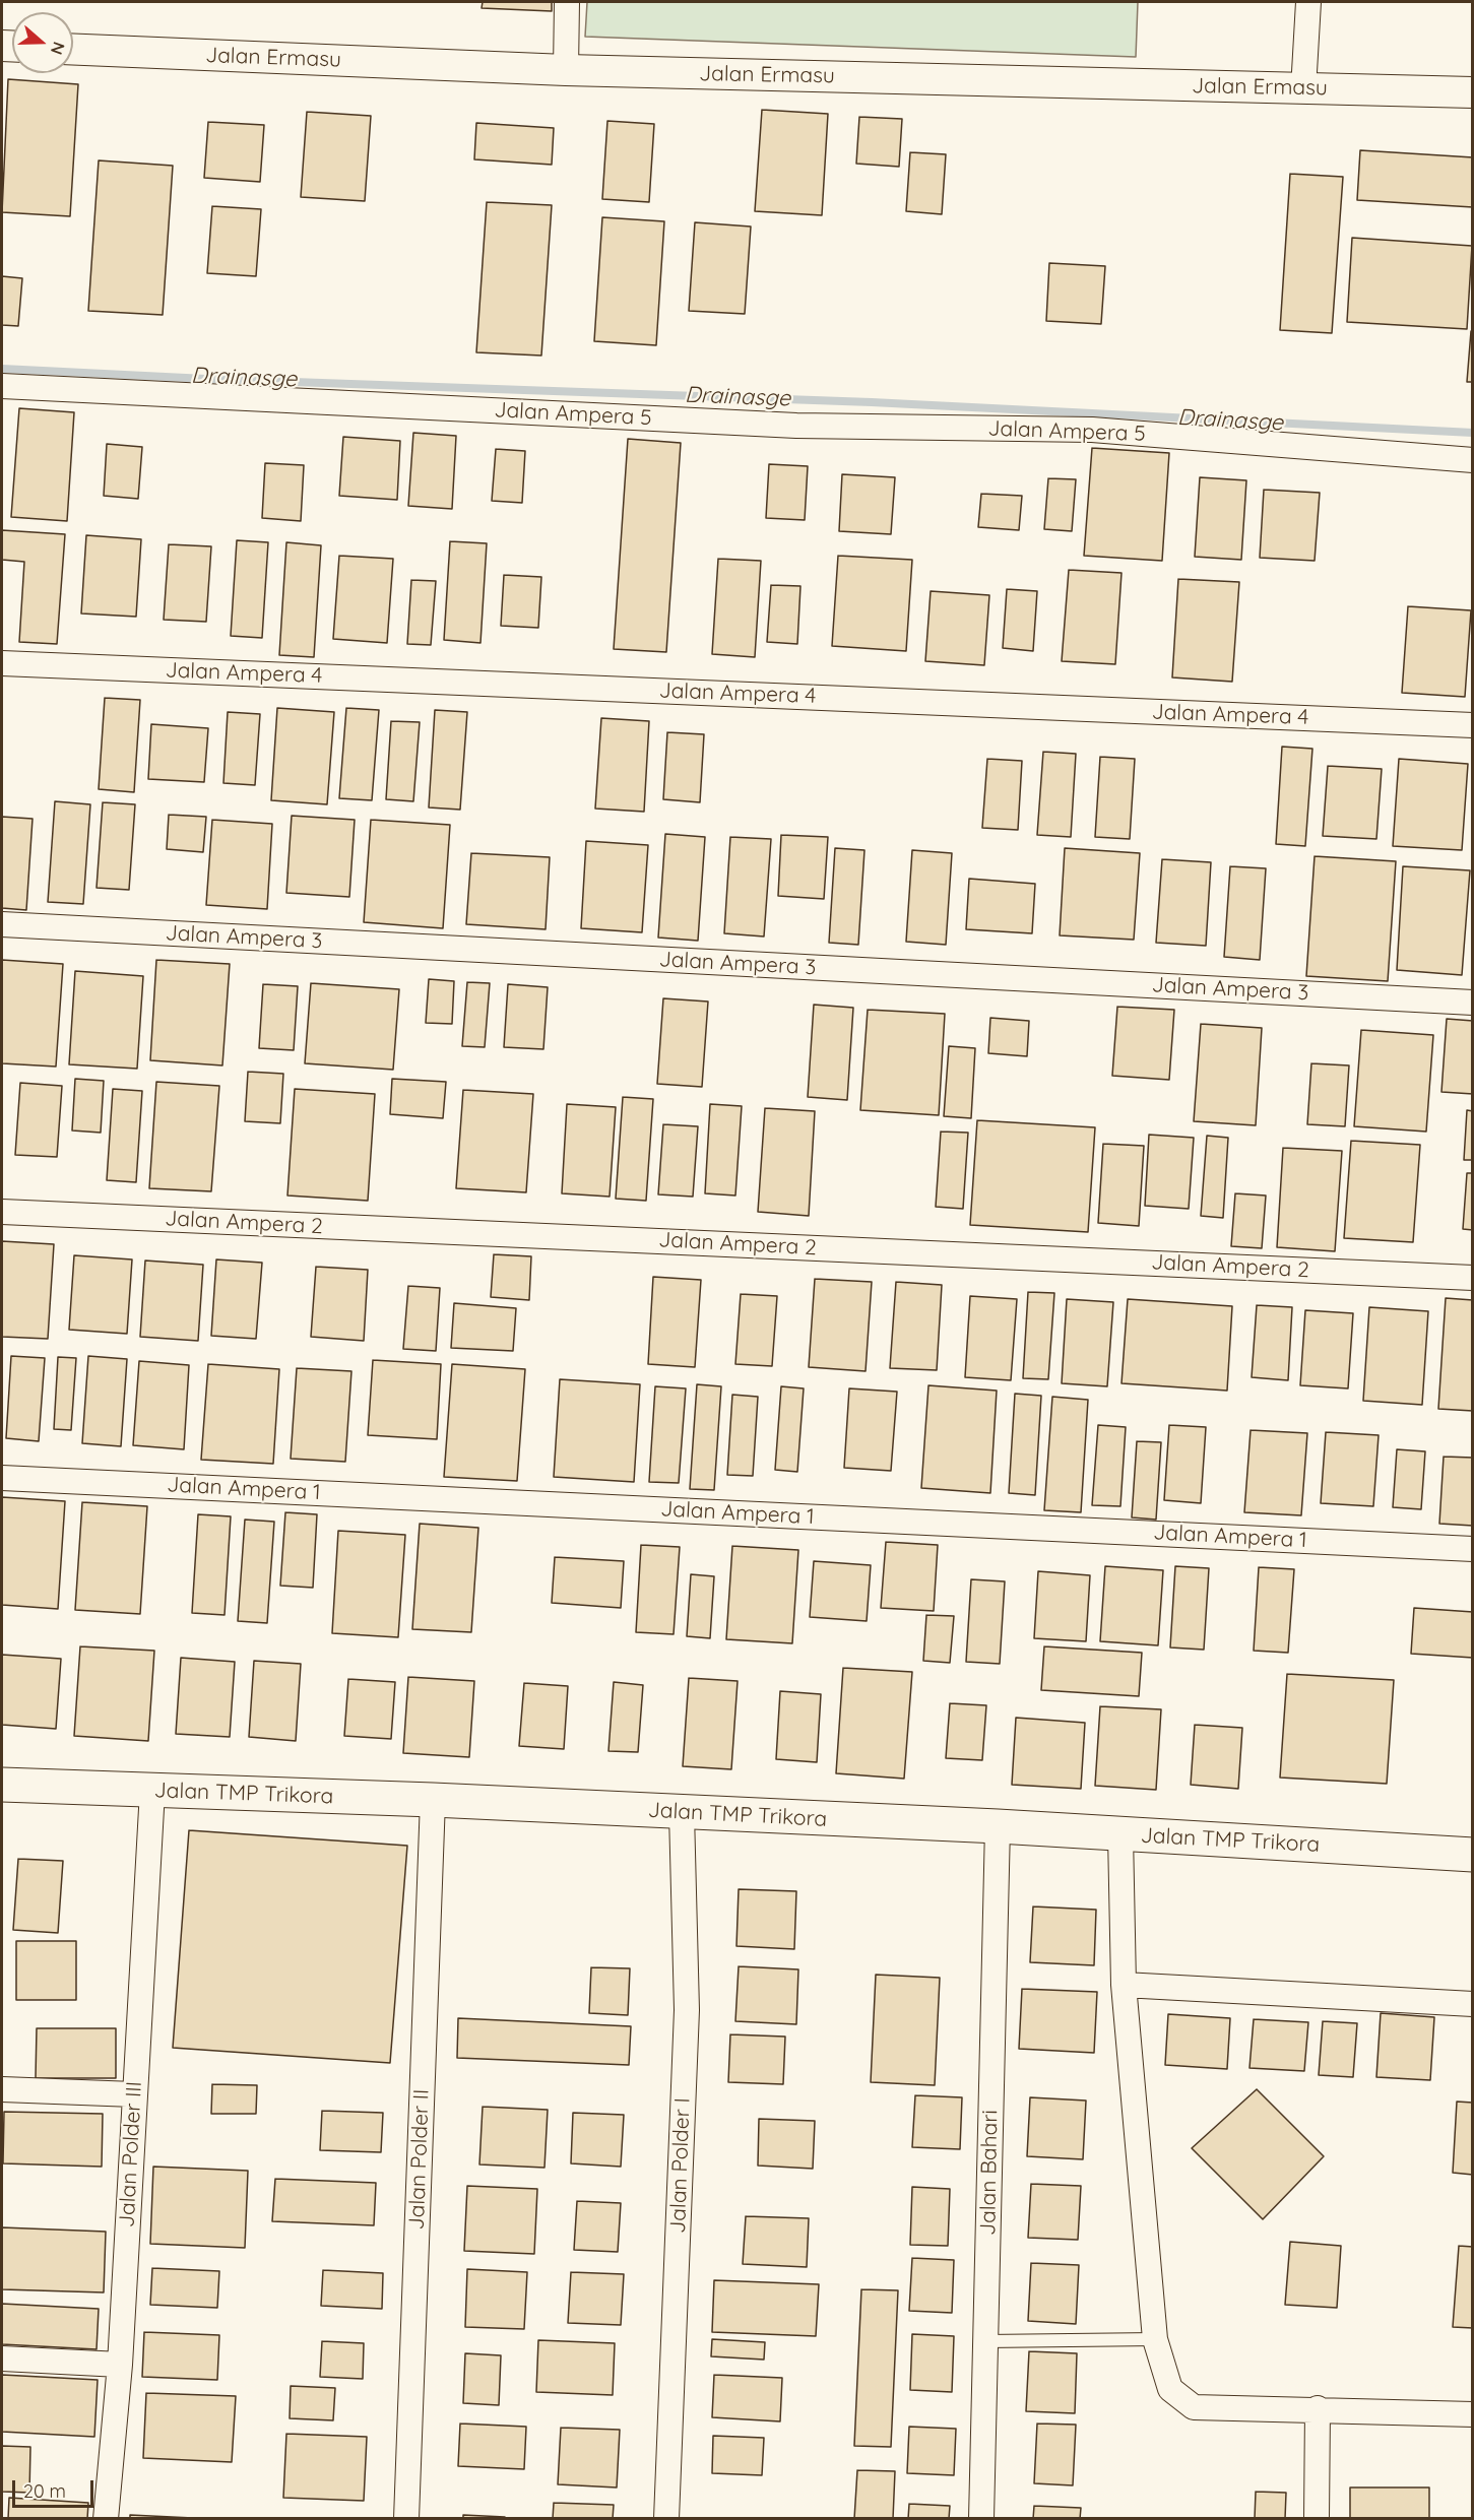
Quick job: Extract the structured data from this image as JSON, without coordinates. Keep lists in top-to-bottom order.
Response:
{
  "streets": {
    "highway": ["Jalan TMP Trikora"],
    "street": [
      "Jalan Ermasu",
      "Jalan Ampera 5",
      "Jalan Ampera 4",
      "Jalan Ampera 3",
      "Jalan Ampera 2",
      "Jalan Ampera 1",
      "Jalan Polder III",
      "Jalan Polder II",
      "Jalan Polder I",
      "Jalan Bahari"
    ]
  },
  "crossings": [
    ["Jalan TMP Trikora", "Jalan Polder III"],
    ["Jalan TMP Trikora", "Jalan Polder II"],
    ["Jalan TMP Trikora", "Jalan Polder I"],
    ["Jalan TMP Trikora", "Jalan Bahari"]
  ],
  "water": ["Drainasge"],
  "scale_bar": "20 m",
  "north": "right"
}
